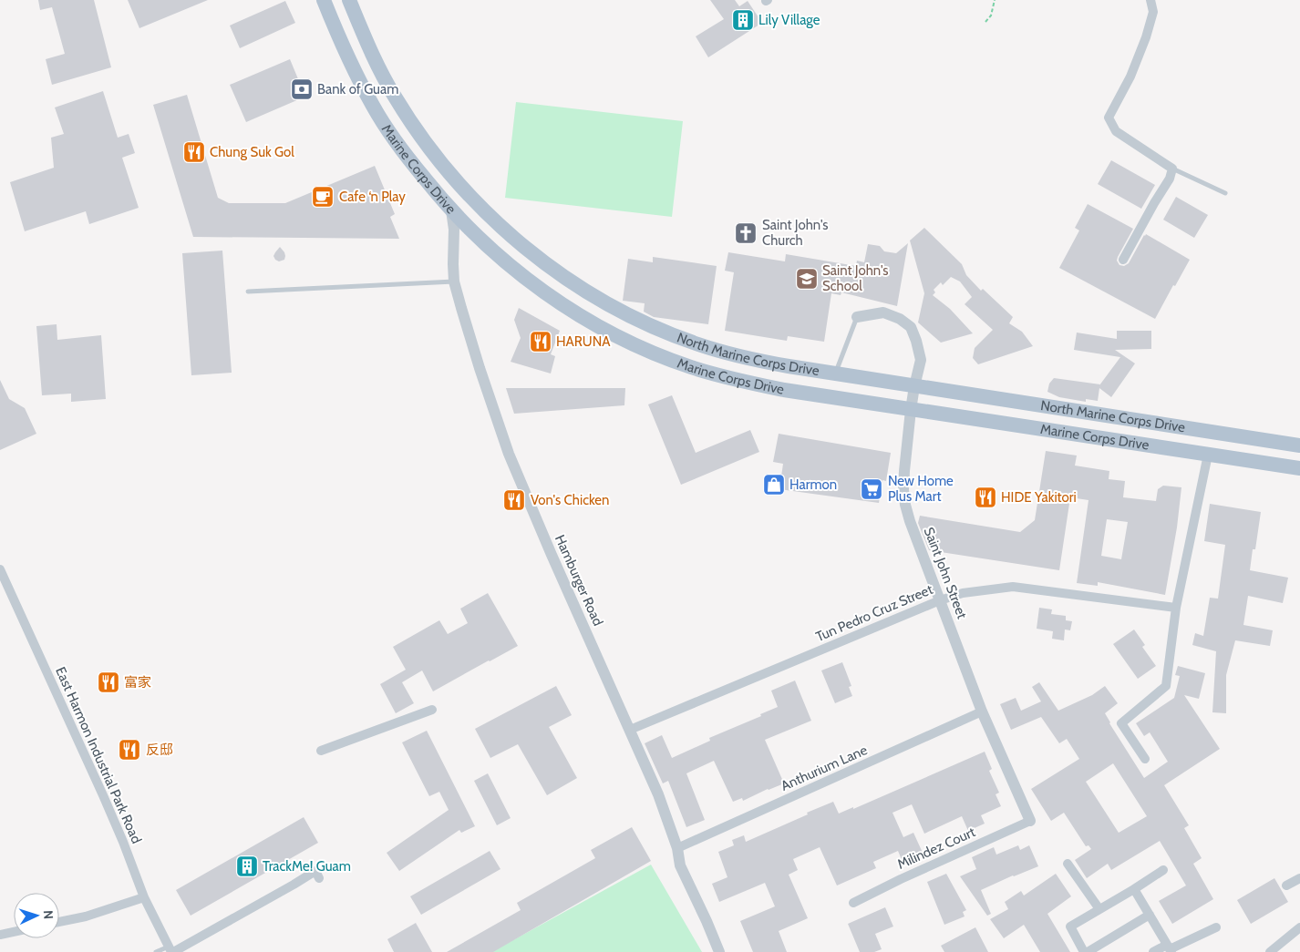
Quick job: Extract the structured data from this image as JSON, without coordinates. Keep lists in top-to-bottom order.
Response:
{
  "streets": {
    "main road": ["Marine Corps Drive", "North Marine Corps Drive"],
    "street": [
      "Saint John Street",
      "Hamburger Road",
      "Tun Pedro Cruz Street",
      "East Harmon Industrial Park Road",
      "Anthurium Lane",
      "Milindez Court"
    ]
  },
  "crossings": [
    ["Marine Corps Drive", "Saint John Street"],
    ["Marine Corps Drive", "Hamburger Road"],
    ["North Marine Corps Drive", "Saint John Street"],
    ["Saint John Street", "Tun Pedro Cruz Street"],
    ["Saint John Street", "Anthurium Lane"],
    ["Saint John Street", "Milindez Court"],
    ["Hamburger Road", "Tun Pedro Cruz Street"],
    ["Hamburger Road", "Anthurium Lane"]
  ],
  "places": {
    "building": ["Lily Village", "TrackMe! Guam"],
    "bank": ["Bank of Guam"],
    "restaurant": [
      "Chung Suk Gol",
      "HARUNA",
      "HIDE Yakitori",
      "Von's Chicken",
      "富家",
      "反邸"
    ],
    "cafe": ["Cafe ‘n Play"],
    "church": ["Saint John's Church"],
    "school or university": ["Saint John's School"],
    "shop": ["Harmon"],
    "supermarket": ["New Home Plus Mart"]
  },
  "north": "right"
}
